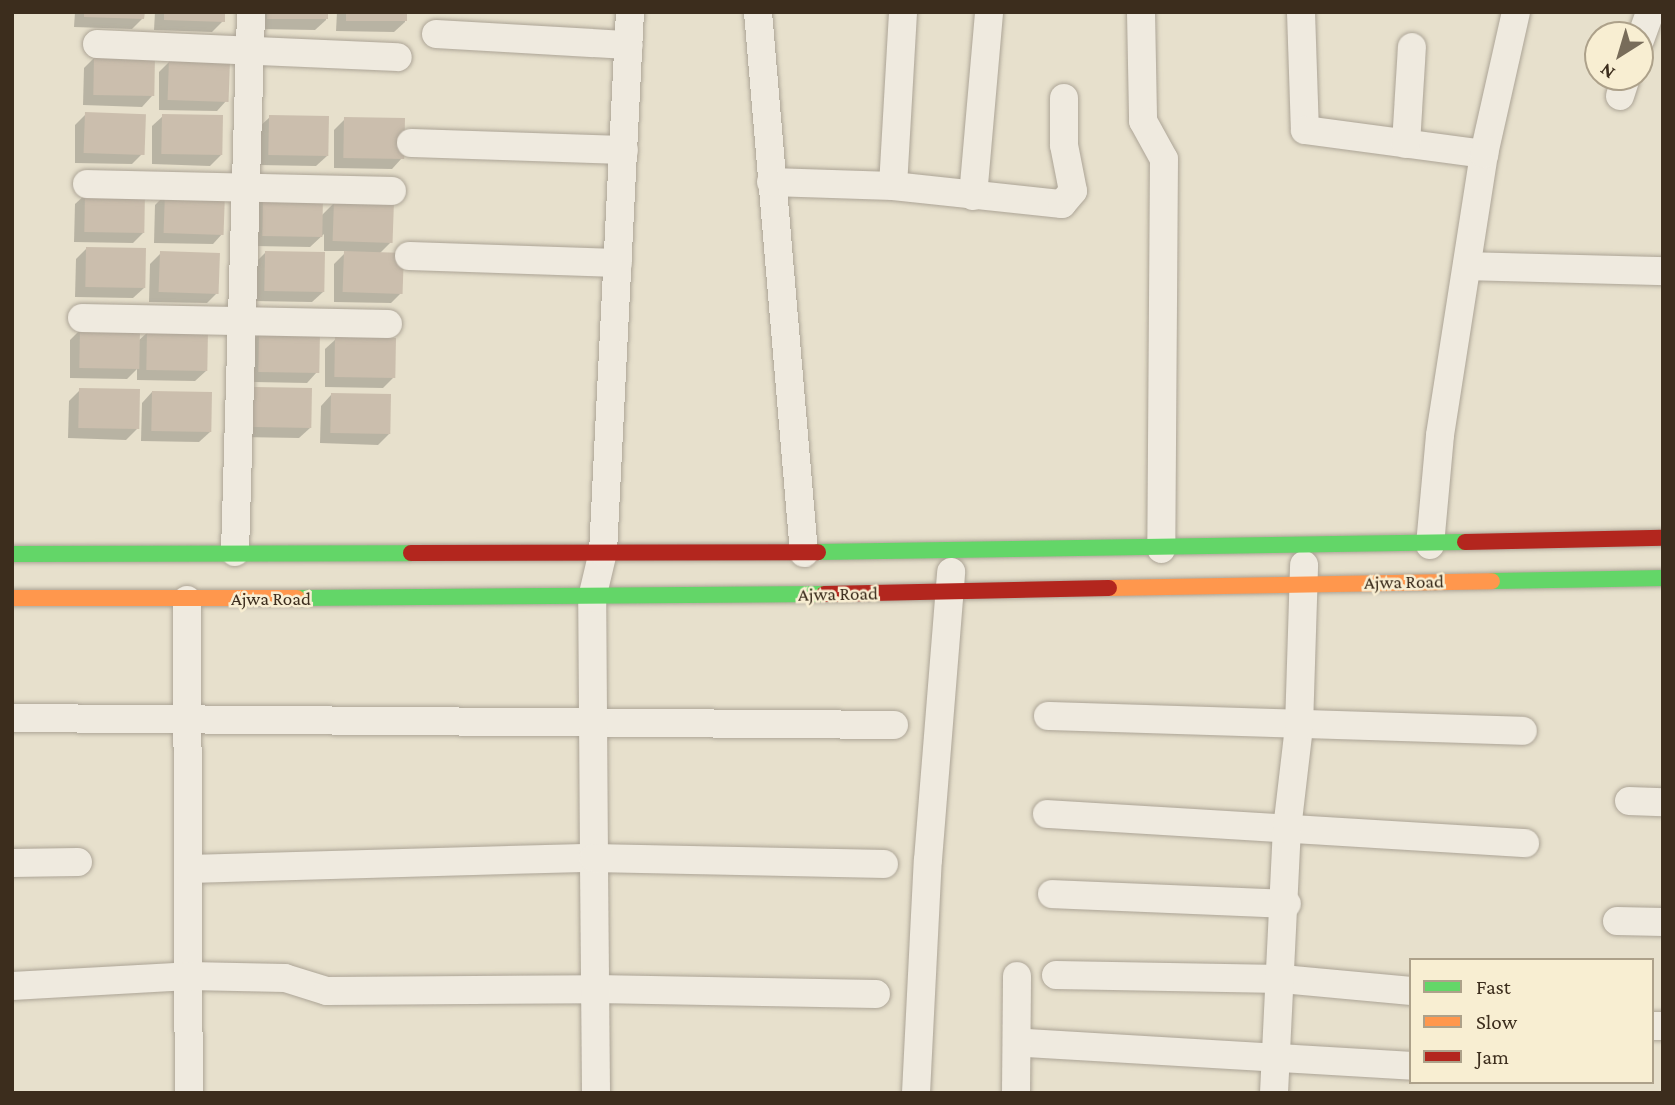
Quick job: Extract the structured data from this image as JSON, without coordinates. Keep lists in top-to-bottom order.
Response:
{
  "streets": {
    "main road": ["Ajwa Road"]
  },
  "legend": ["Fast", "Slow", "Jam"],
  "north": "bottom left"
}
